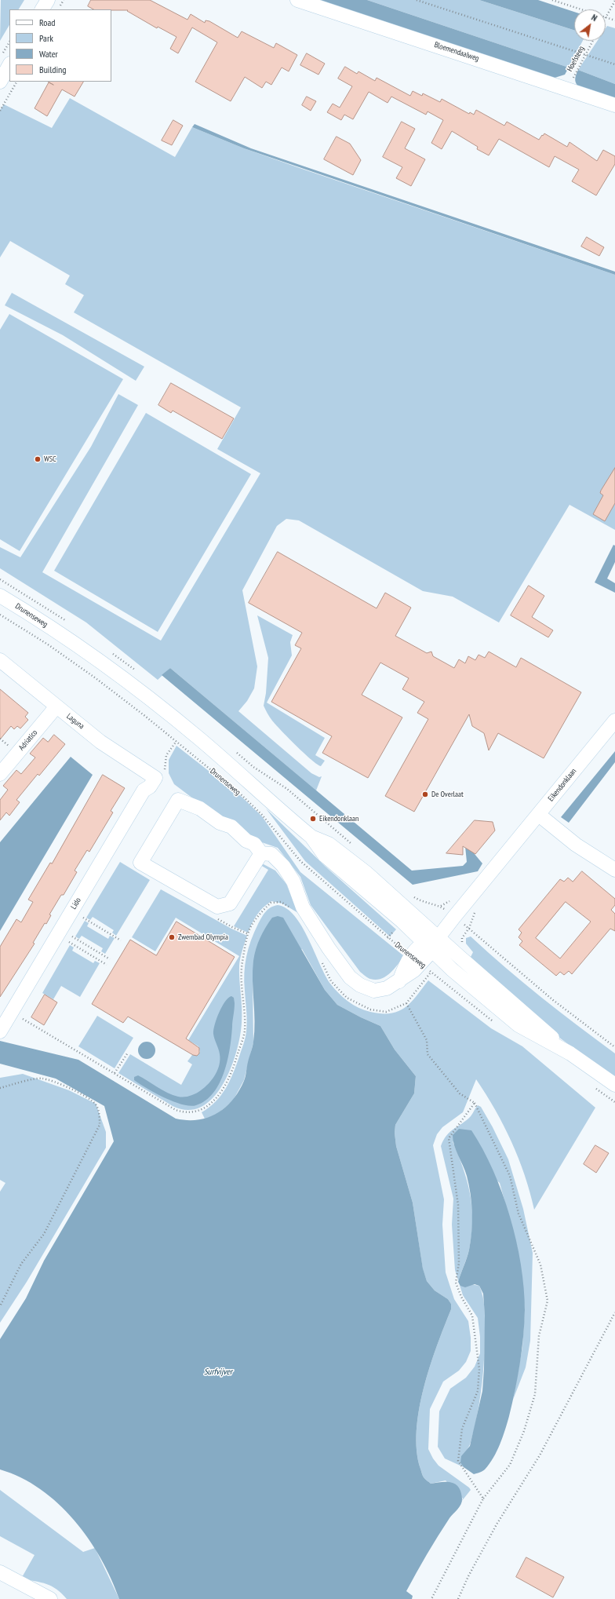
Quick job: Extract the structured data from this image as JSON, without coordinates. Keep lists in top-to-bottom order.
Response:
{
  "streets": {
    "street": [
      "Bloemendaalweg",
      "Drunenseweg",
      "Laguna",
      "Adriatico",
      "Eikendonklaan",
      "Lido"
    ],
    "path": ["Hoefsteeg"]
  },
  "crossings": [
    ["Bloemendaalweg", "Hoefsteeg"],
    ["Drunenseweg", "Eikendonklaan"],
    ["Laguna", "Adriatico"],
    ["Laguna", "Lido"]
  ],
  "water": ["Surfvijver"],
  "places": [
    "WSC",
    "De Overlaat",
    "Eikendonklaan",
    "Zwembad Olympia"
  ],
  "legend": [
    "Road",
    "Park",
    "Water",
    "Building"
  ],
  "north": "top right"
}
